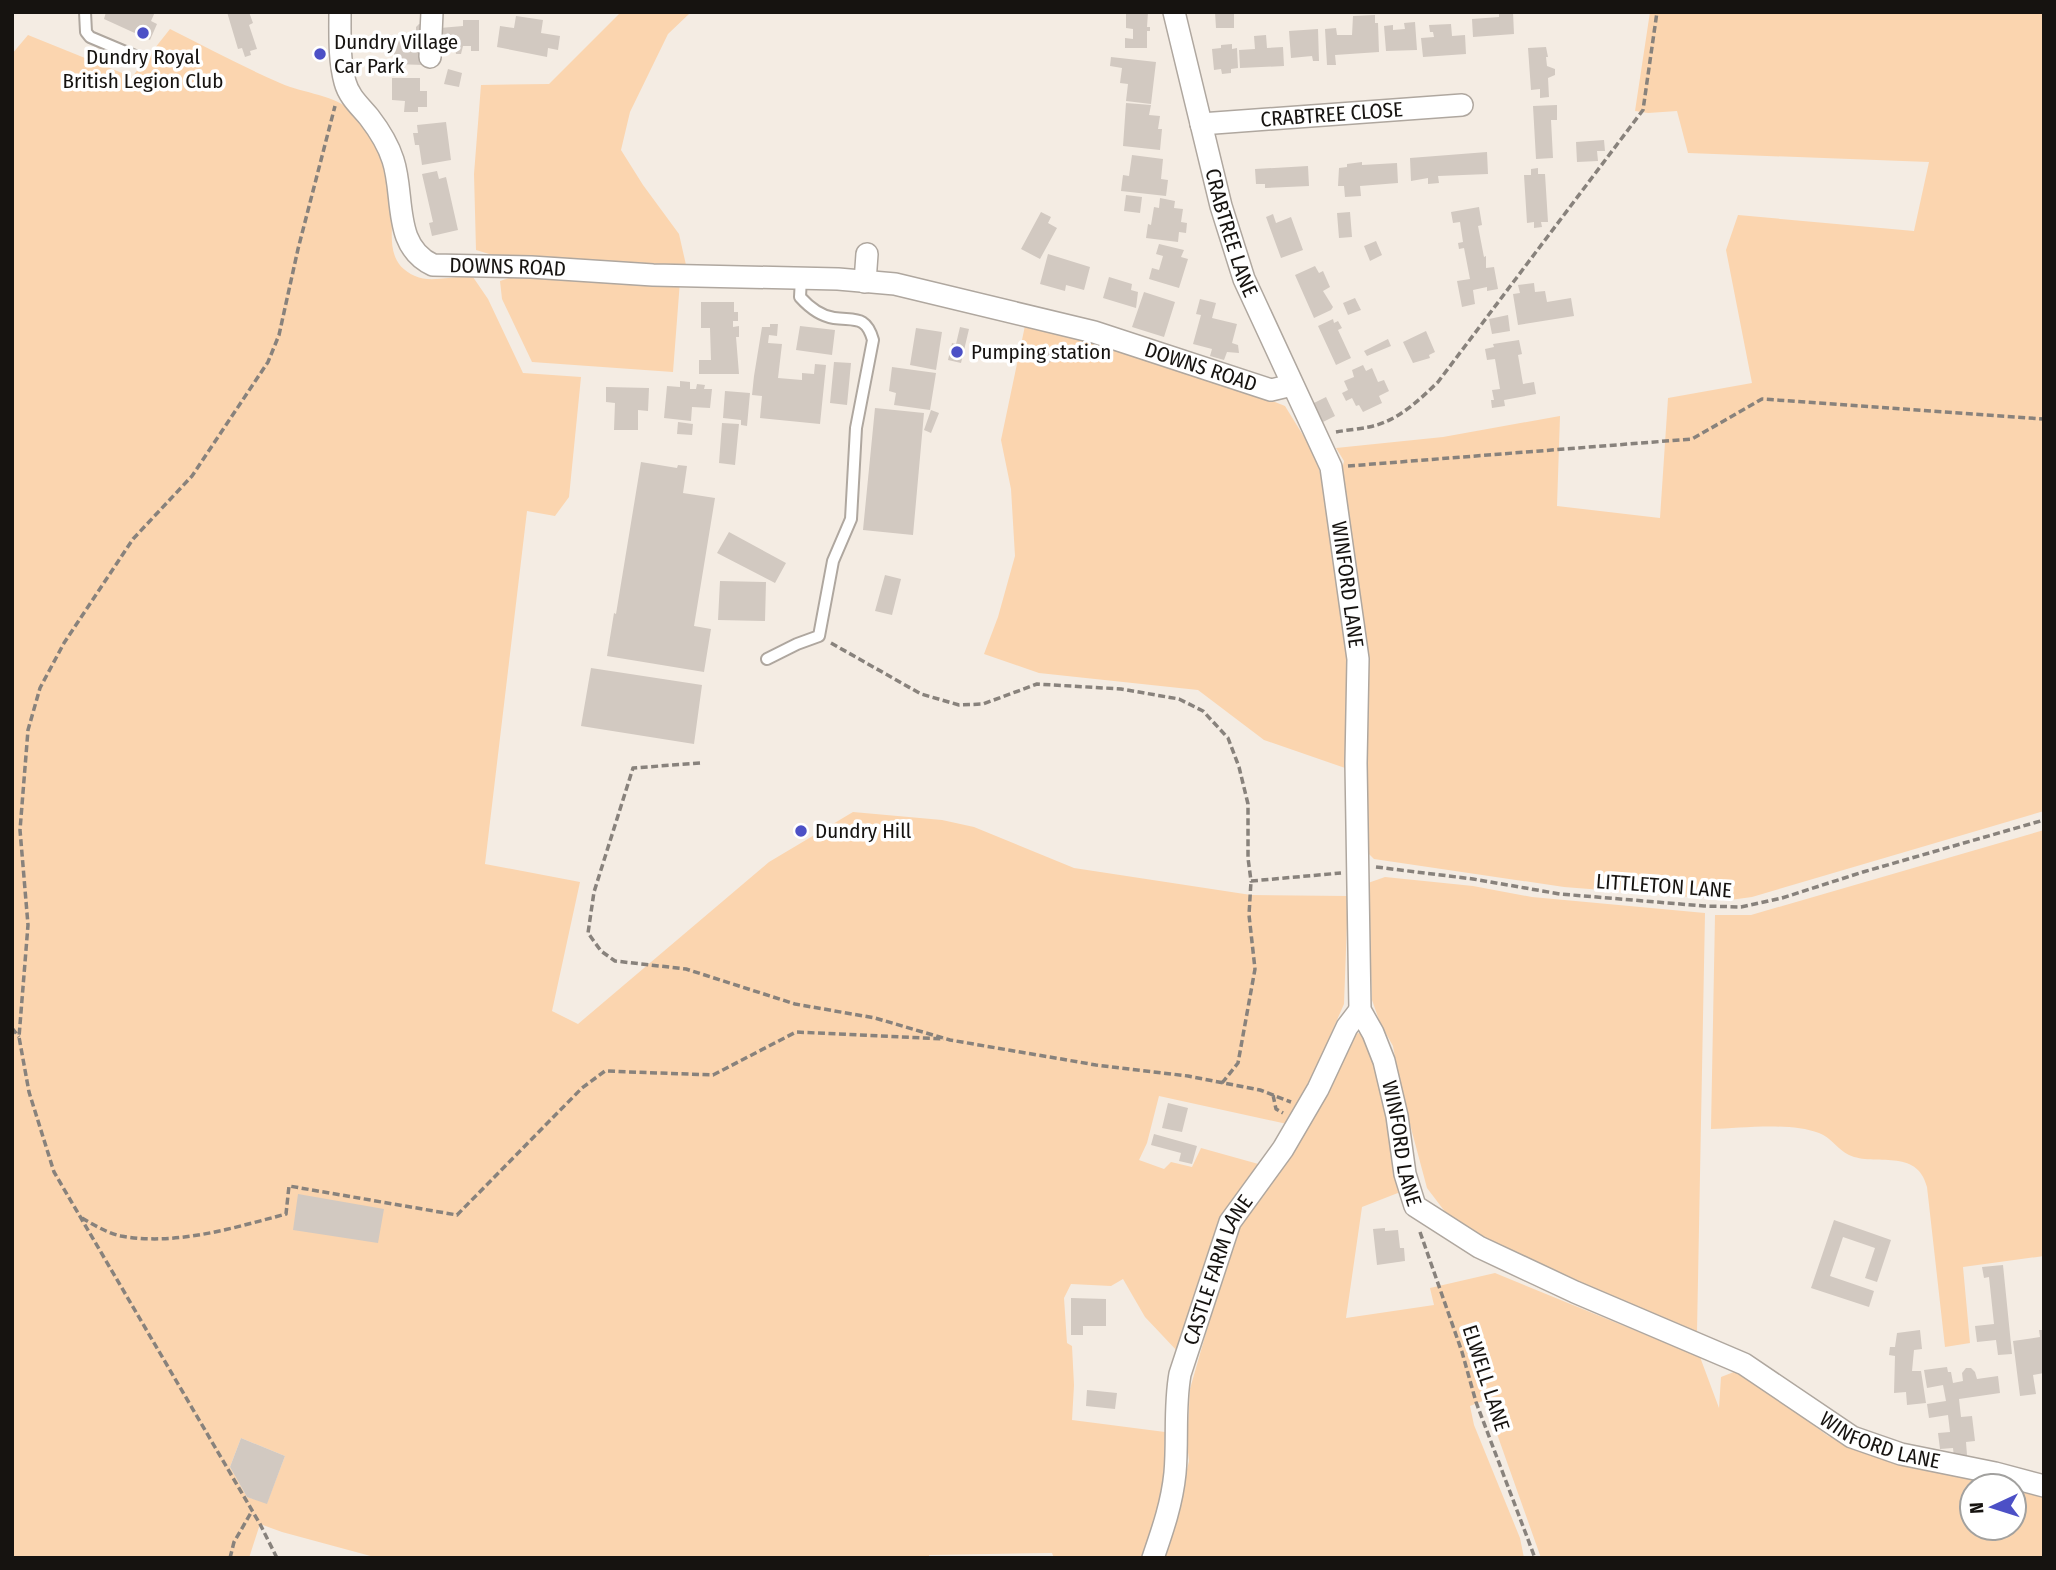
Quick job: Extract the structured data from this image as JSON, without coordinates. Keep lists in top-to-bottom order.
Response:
{
  "streets": {
    "street": [
      "CRABTREE CLOSE",
      "CRABTREE LANE",
      "DOWNS ROAD",
      "WINFORD LANE",
      "CASTLE FARM LANE"
    ],
    "path": ["LITTLETON LANE", "ELWELL LANE"]
  },
  "crossings": [
    ["CRABTREE CLOSE", "CRABTREE LANE"],
    ["CRABTREE LANE", "DOWNS ROAD"],
    ["CRABTREE LANE", "WINFORD LANE"],
    ["WINFORD LANE", "LITTLETON LANE"],
    ["WINFORD LANE", "CASTLE FARM LANE"],
    ["WINFORD LANE", "ELWELL LANE"]
  ],
  "places": [
    "Dundry Royal British Legion Club",
    "Dundry Village Car Park",
    "Pumping station",
    "Dundry Hill"
  ],
  "north": "left"
}
